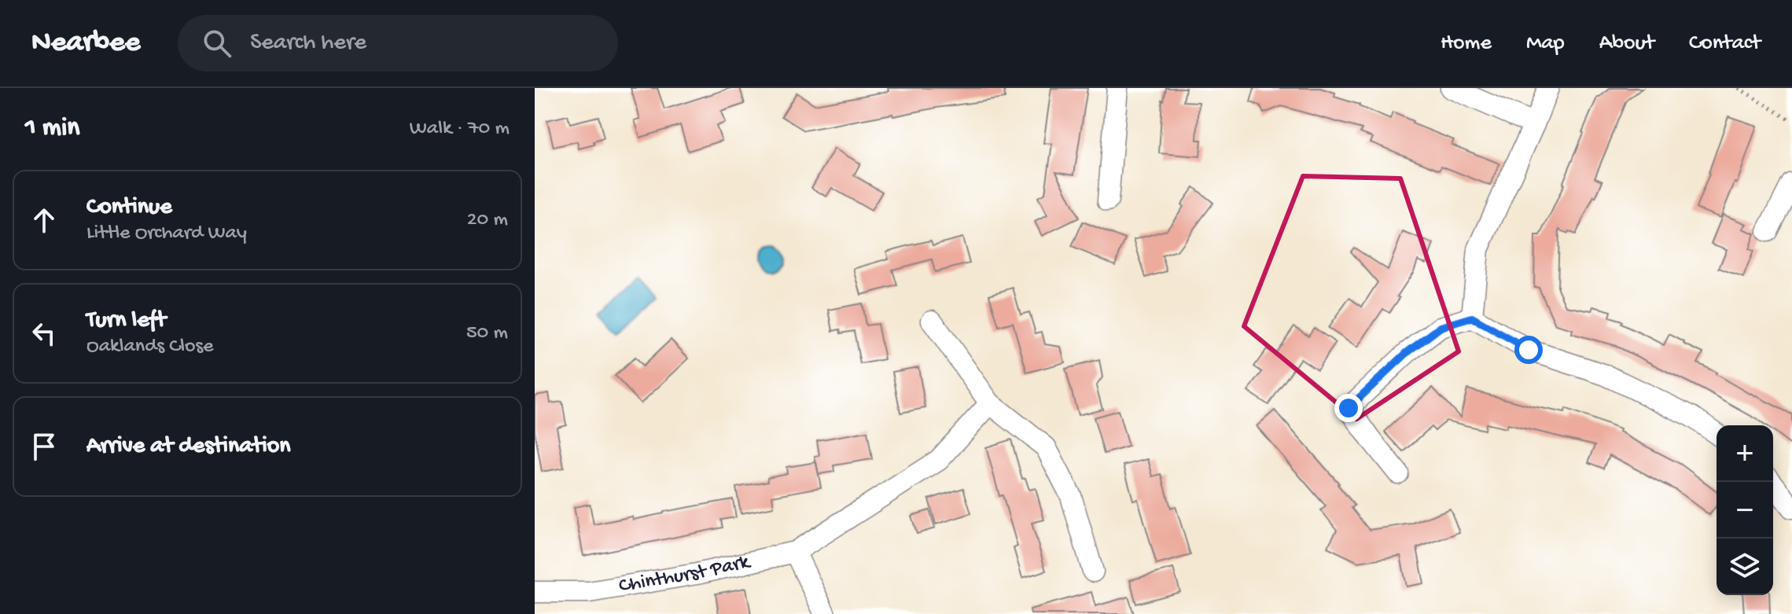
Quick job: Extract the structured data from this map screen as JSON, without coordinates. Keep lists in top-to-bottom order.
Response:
{
  "streets": {
    "street": ["Chinthurst Park"]
  },
  "page": {
    "header": "Nearbee",
    "search": "Search here",
    "nav": [
      "Home",
      "Map",
      "About",
      "Contact"
    ],
    "heading": ["1 min", "Walk · 70 m"],
    "list": [
      ["Continue", "Little Orchard Way", "20 m"],
      ["Turn left", "Oaklands Close", "50 m"],
      "Arrive at destination"
    ],
    "map_buttons": ["+", "−"]
  }
}
